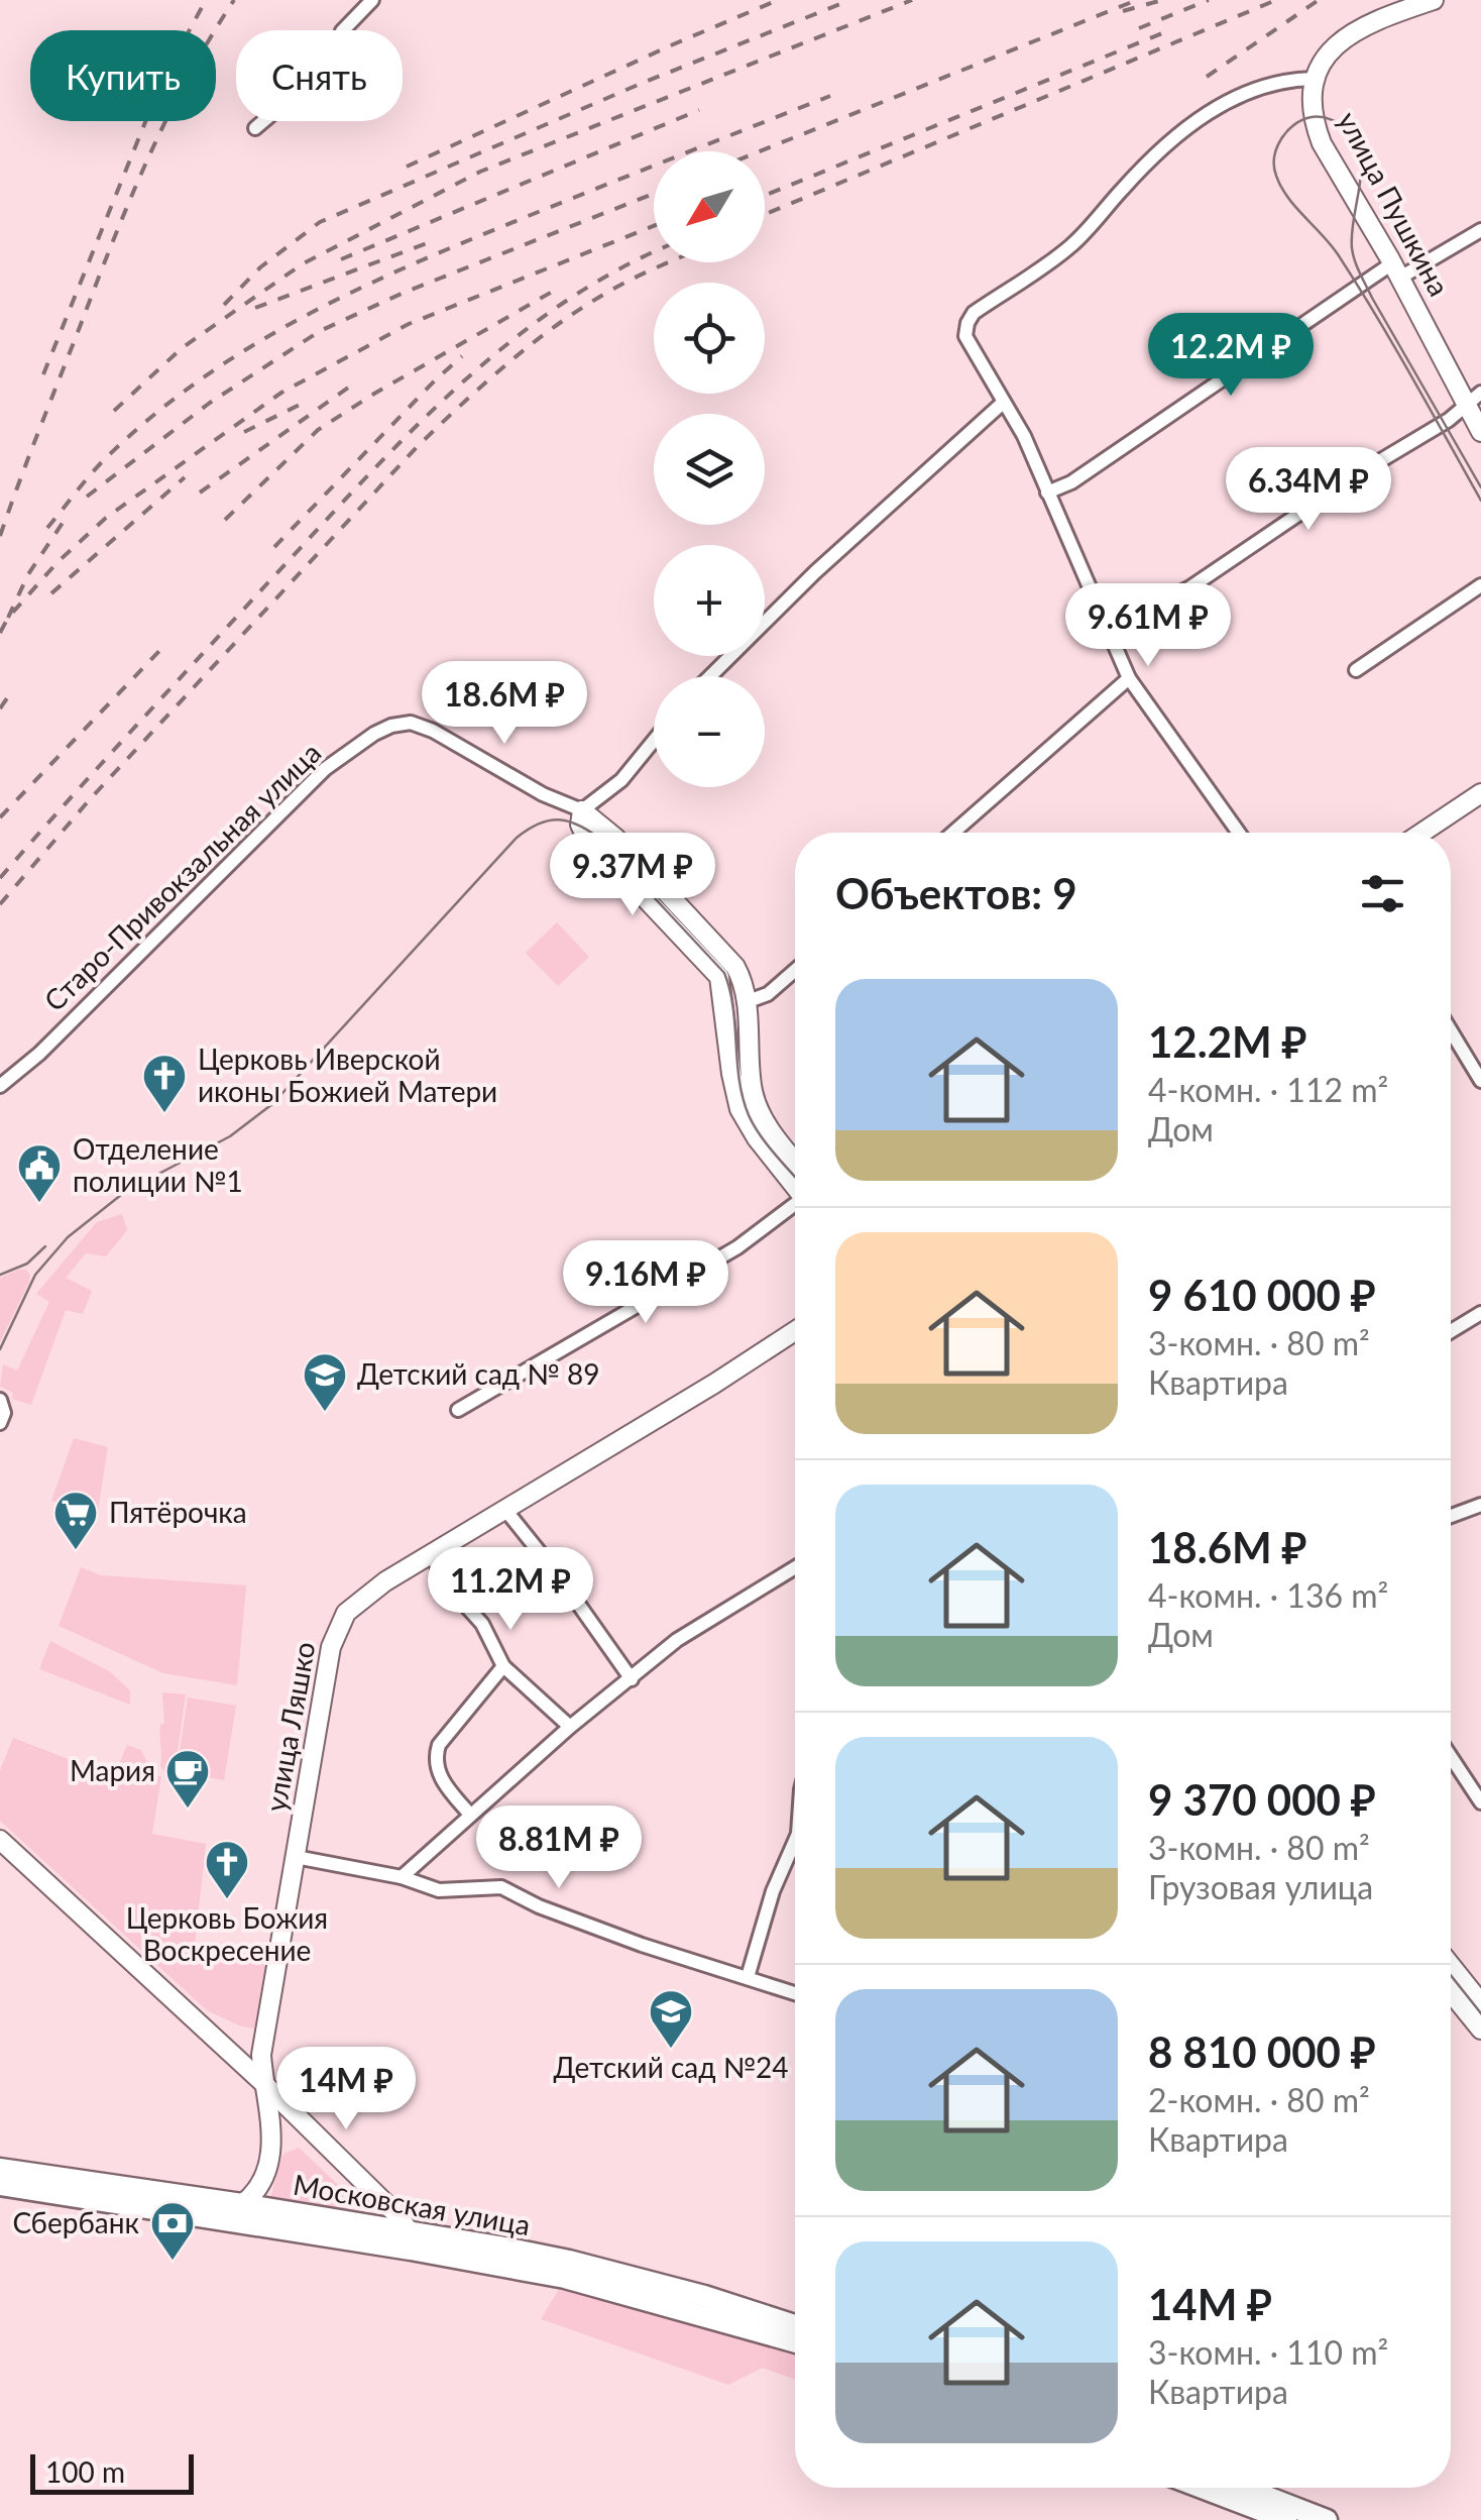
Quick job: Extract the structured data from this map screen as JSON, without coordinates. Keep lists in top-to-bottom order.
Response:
{
  "streets": {
    "main road": ["Московская улица"],
    "street": ["улица Пушкина", "Старо-Привокзальная улица", "улица Ляшко"]
  },
  "crossings": [
    ["улица Ляшко", "Московская улица"]
  ],
  "places": {
    "church": ["Церковь Иверской иконы Божией Матери", "Церковь Божия Воскресение"],
    "public building": ["Отделение полиции №1"],
    "school or university": ["Детский сад № 89", "Детский сад №24"],
    "supermarket": ["Пятёрочка"],
    "cafe": ["Мария"],
    "bank": ["Сбербанк"]
  },
  "scale_bar": "100 m",
  "north": "bottom left",
  "page": {
    "chip": ["Купить", "Снять"],
    "map_buttons": ["+", "−"],
    "price": [
      "12.2M ₽",
      "6.34M ₽",
      "9.61M ₽",
      "18.6M ₽",
      "9.37M ₽",
      "9.16M ₽",
      "11.2M ₽",
      "8.81M ₽",
      "14M ₽"
    ],
    "heading": "Объектов: 9",
    "list": [
      {
        "name": "12.2M ₽",
        "note": "4-комн. · 112 m² · Дом"
      },
      {
        "name": "9 610 000 ₽",
        "note": "3-комн. · 80 m² · Квартира"
      },
      {
        "name": "18.6M ₽",
        "note": "4-комн. · 136 m² · Дом"
      },
      {
        "name": "9 370 000 ₽",
        "note": "3-комн. · 80 m² · Грузовая улица"
      },
      {
        "name": "8 810 000 ₽",
        "note": "2-комн. · 80 m² · Квартира"
      },
      {
        "name": "14M ₽",
        "note": "3-комн. · 110 m² · Квартира"
      }
    ],
    "scale": "100 m"
  }
}
